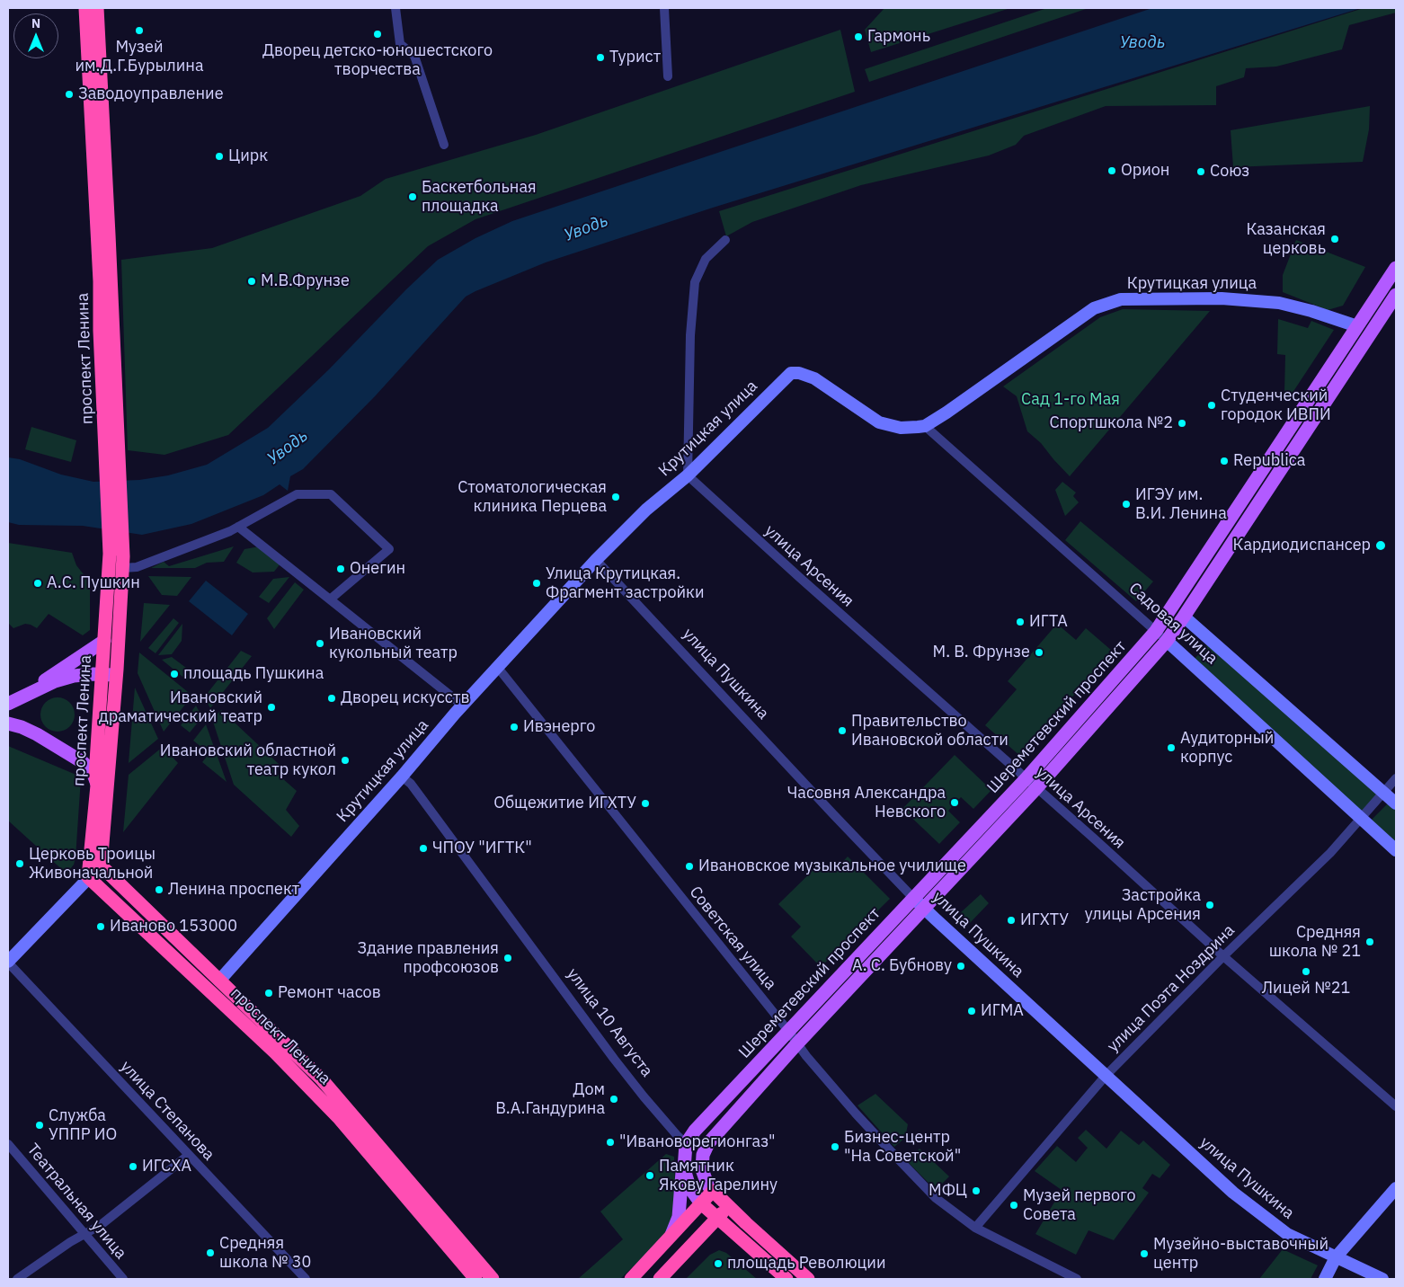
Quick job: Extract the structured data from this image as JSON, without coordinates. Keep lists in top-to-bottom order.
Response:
{
  "streets": {
    "highway": ["проспект Ленина"],
    "main road": ["Крутицкая улица", "Шереметевский проспект"],
    "street": [
      "улица Арсения",
      "Садовая улица",
      "улица Пушкина",
      "Советская улица",
      "улица Поэта Ноздрина",
      "улица 10 Августа",
      "улица Степанова",
      "Театральная улица"
    ]
  },
  "crossings": [
    ["Крутицкая улица", "проспект Ленина"],
    ["Крутицкая улица", "улица Арсения"],
    ["Крутицкая улица", "Садовая улица"],
    ["Крутицкая улица", "улица Пушкина"],
    ["Крутицкая улица", "Шереметевский проспект"],
    ["Крутицкая улица", "Советская улица"],
    ["Крутицкая улица", "улица 10 Августа"],
    ["улица Арсения", "Шереметевский проспект"],
    ["улица Арсения", "улица Поэта Ноздрина"],
    ["Садовая улица", "Шереметевский проспект"],
    ["Садовая улица", "улица Поэта Ноздрина"],
    ["улица Пушкина", "Шереметевский проспект"],
    ["улица Пушкина", "улица Поэта Ноздрина"],
    ["Шереметевский проспект", "Советская улица"],
    ["Шереметевский проспект", "улица 10 Августа"],
    ["Советская улица", "улица Поэта Ноздрина"]
  ],
  "water": ["Уводь"],
  "parks": ["Сад 1-го Мая"],
  "places": [
    "Музей им.Д.Г.Бурылина",
    "Дворец детско-юношестского творчества",
    "Гармонь",
    "Турист",
    "Заводоуправление",
    "Цирк",
    "Орион",
    "Союз",
    "Баскетбольная площадка",
    "Казанская церковь",
    "М.В.Фрунзе",
    "Студенческий городок ИВПИ",
    "Спортшкола №2",
    "Republica",
    "Стоматологическая клиника Перцева",
    "ИГЭУ им. В.И. Ленина",
    "Кардиодиспансер",
    "Онегин",
    "А.C. Пушкин",
    "Улица Крутицкая. Фрагмент застройки",
    "ИГТА",
    "Ивановский кукольный театр",
    "М. В. Фрунзе",
    "площадь Пушкина",
    "Дворец искусств",
    "Ивановский драматический театр",
    "Ивэнерго",
    "Правительство Ивановской области",
    "Аудиторный корпус",
    "Ивановский областной театр кукол",
    "Часовня Александра Невского",
    "Общежитие ИГХТУ",
    "ЧПОУ \"ИГТК\"",
    "Церковь Троицы Живоначальной",
    "Ивановское музыкальное училище",
    "Ленина проспект",
    "Застройка улицы Арсения",
    "ИГХТУ",
    "Иваново 153000",
    "Средняя школа № 21",
    "Здание правления профсоюзов",
    "А. С. Бубнову",
    "Лицей №21",
    "Ремонт часов",
    "ИГМА",
    "Дом В.А.Гандурина",
    "Служба УППР ИО",
    "\"Ивановорегионгаз\"",
    "Бизнес-центр \"На Советской\"",
    "ИГСХА",
    "Памятник Якову Гарелину",
    "МФЦ",
    "Музей первого Совета",
    "Средняя школа № 30",
    "Музейно-выставочный центр",
    "площадь Революции"
  ],
  "north": "top"
}
